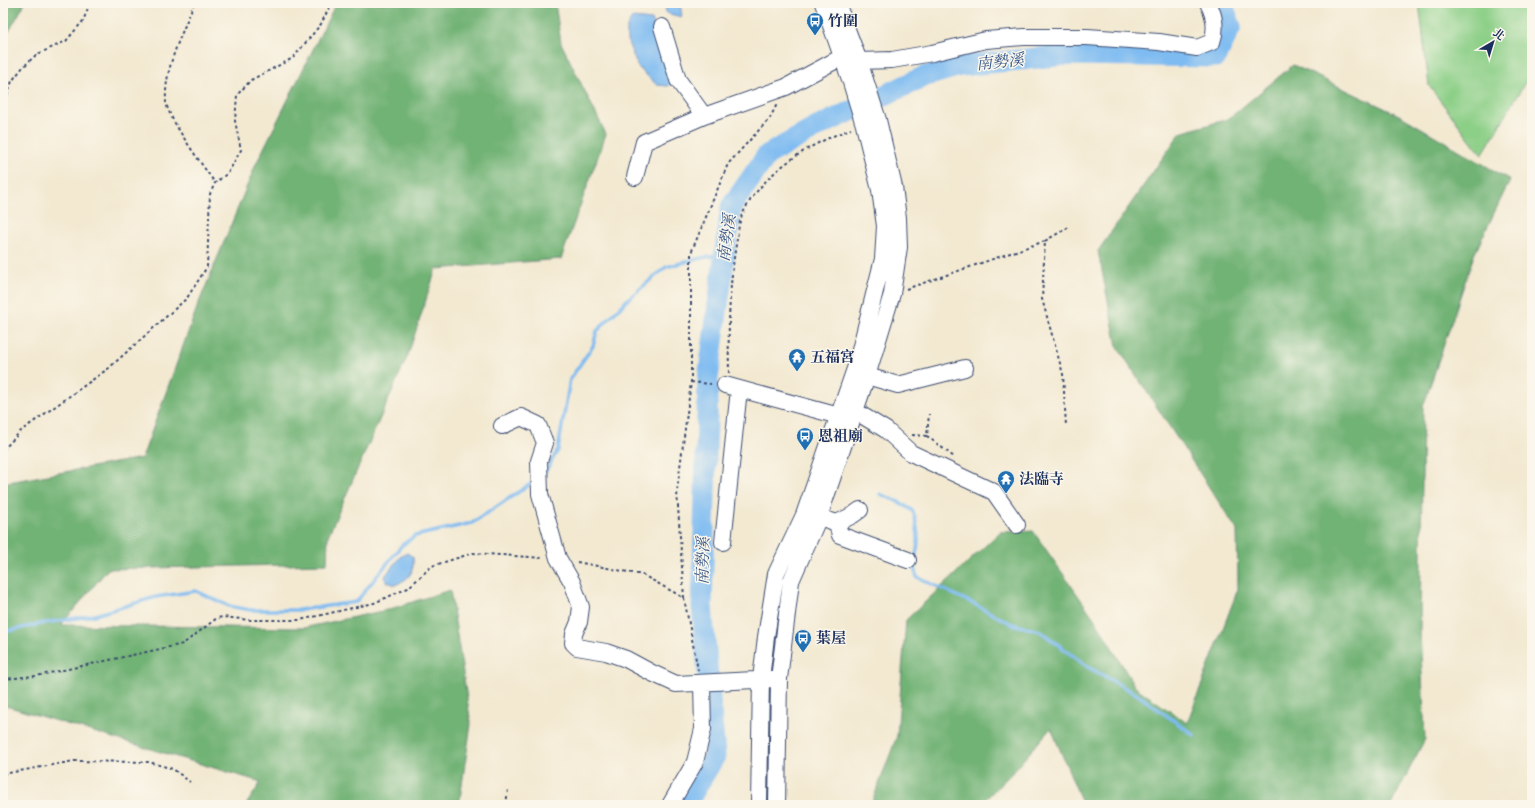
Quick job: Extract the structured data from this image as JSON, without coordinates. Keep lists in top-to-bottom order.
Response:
{
  "water": ["南勢溪"],
  "places": {
    "bus stop": ["竹圍", "恩祖廟", "葉屋"],
    "temple": ["五福宮", "法臨寺"]
  },
  "north": "top right"
}
